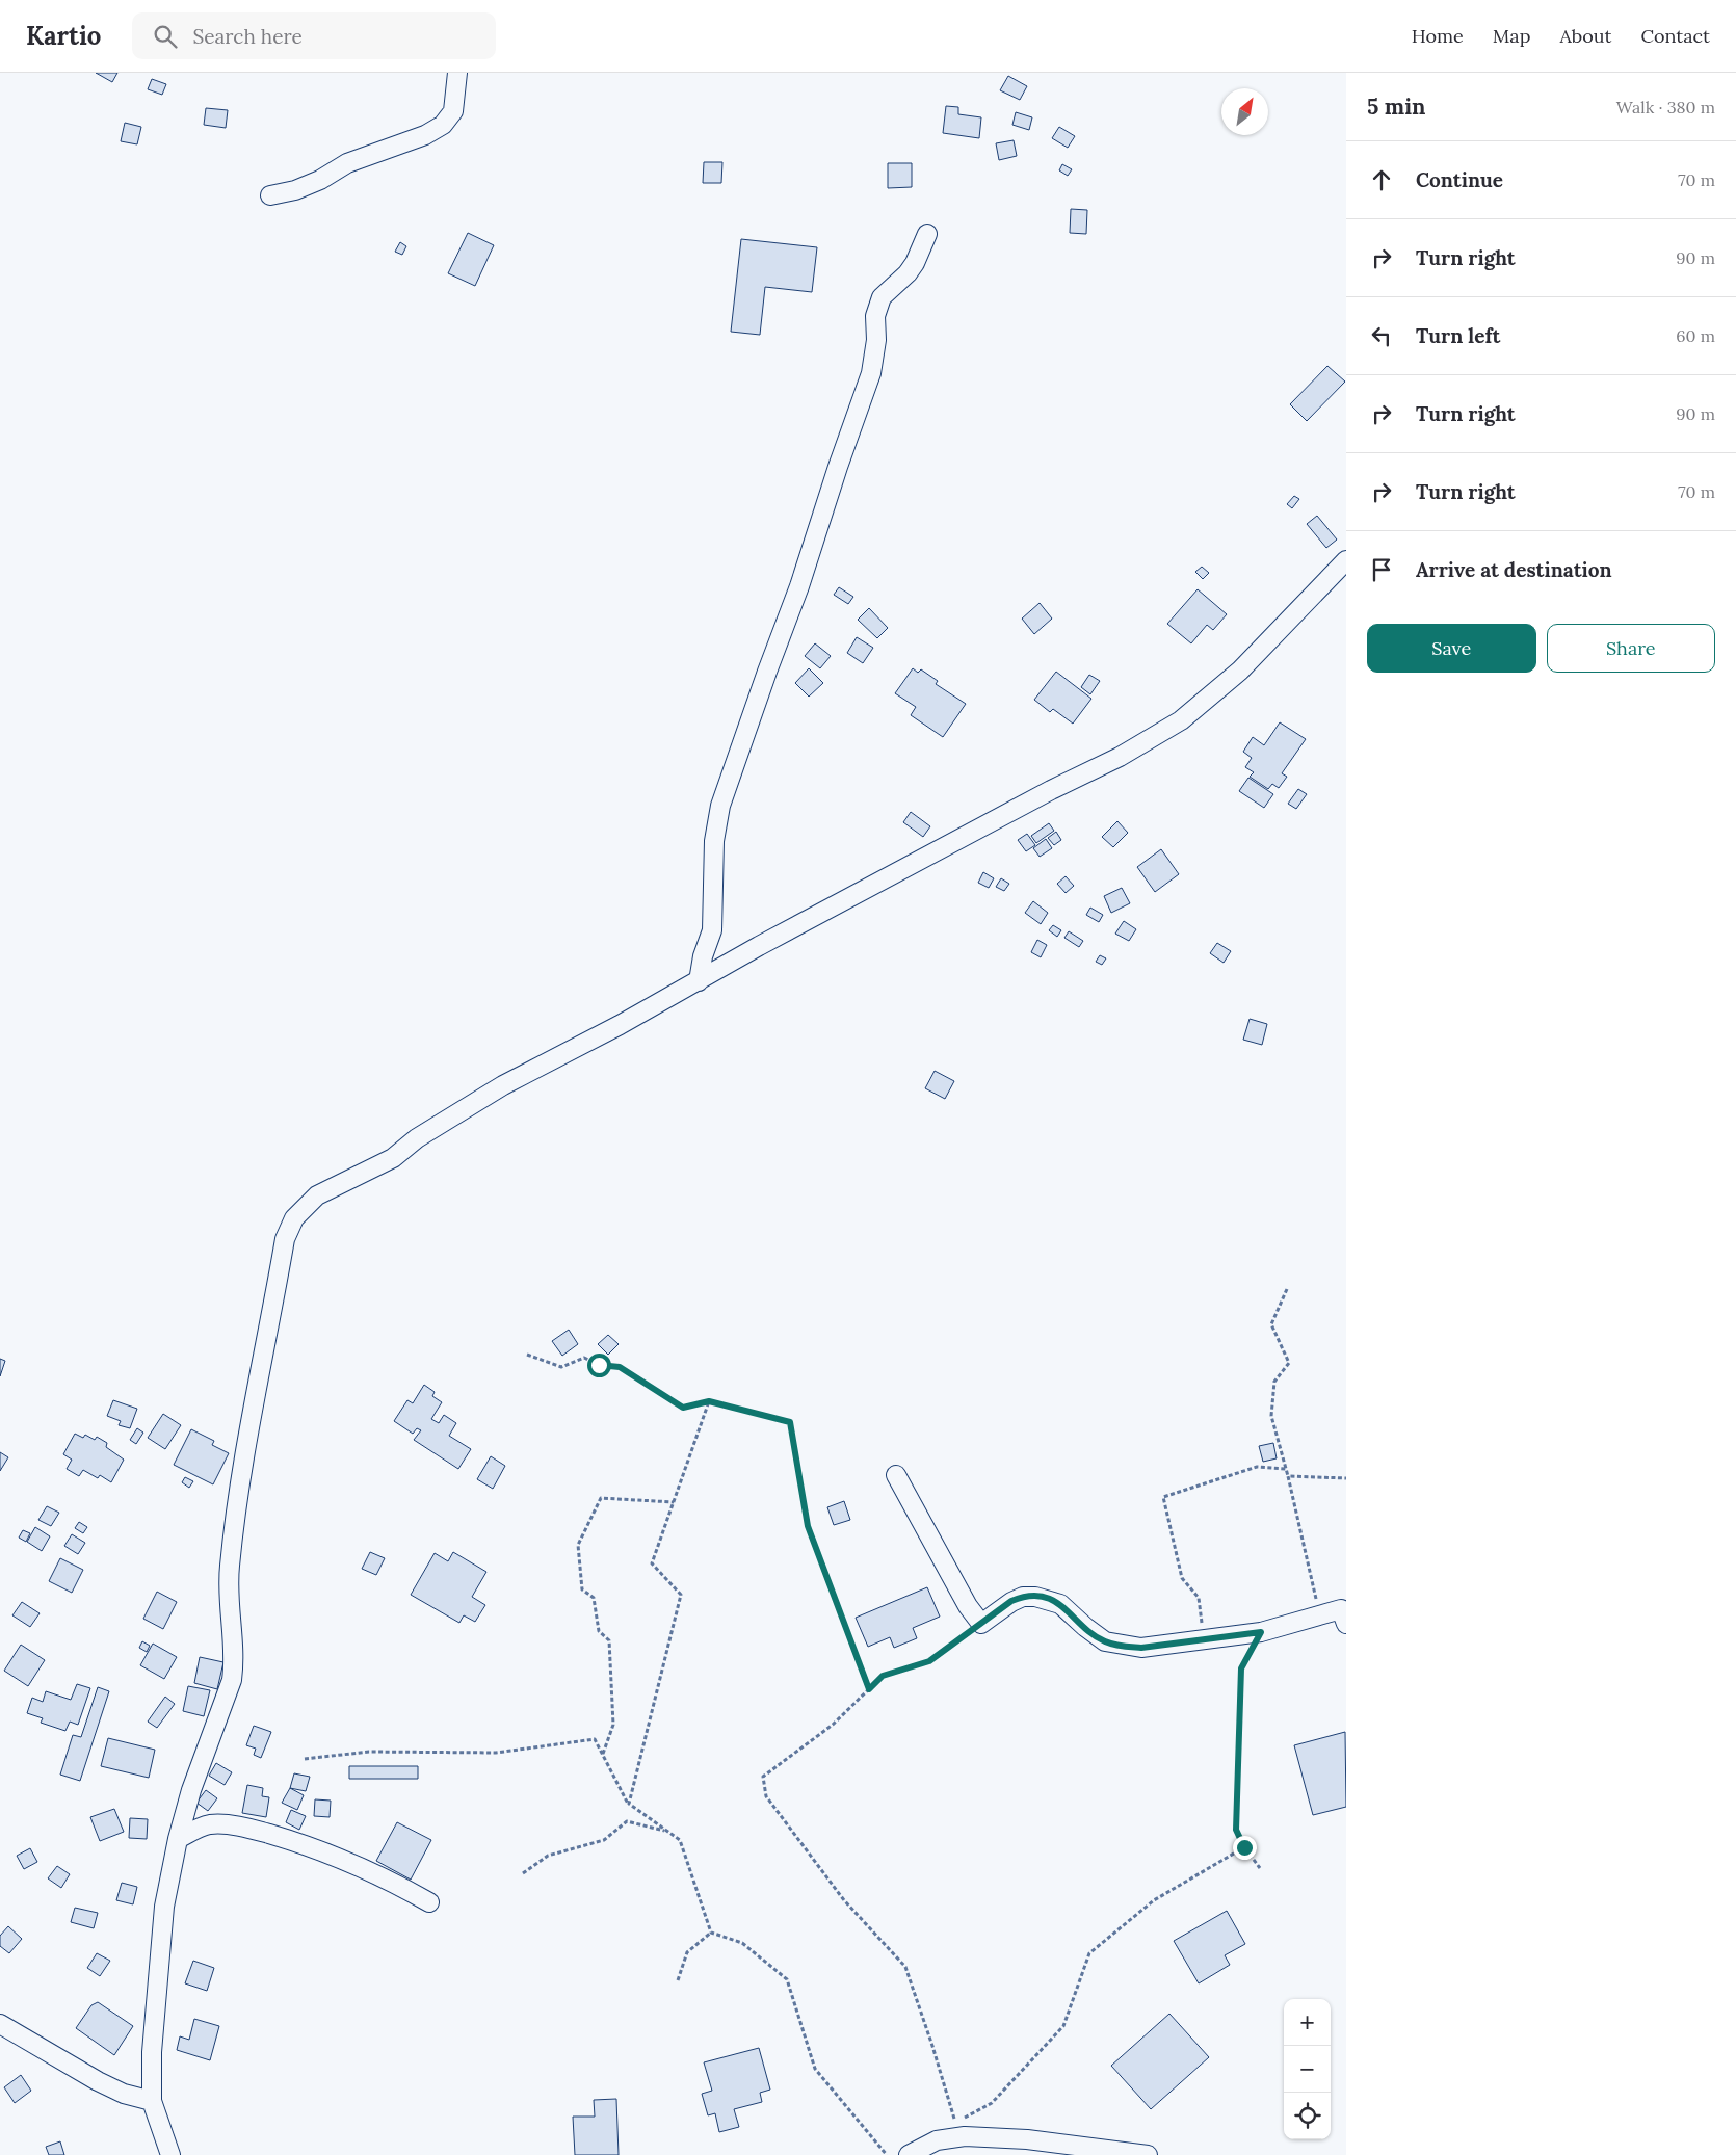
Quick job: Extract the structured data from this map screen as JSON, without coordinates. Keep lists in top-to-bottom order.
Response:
{
  "north": "top right",
  "page": {
    "header": "Kartio",
    "search": "Search here",
    "nav": [
      "Home",
      "Map",
      "About",
      "Contact"
    ],
    "heading": ["5 min", "Walk · 380 m"],
    "list": [
      ["Continue", "70 m"],
      ["Turn right", "90 m"],
      ["Turn left", "60 m"],
      ["Turn right", "90 m"],
      ["Turn right", "70 m"],
      "Arrive at destination"
    ],
    "buttons": ["Save", "Share"],
    "map_buttons": ["+", "−"]
  }
}
